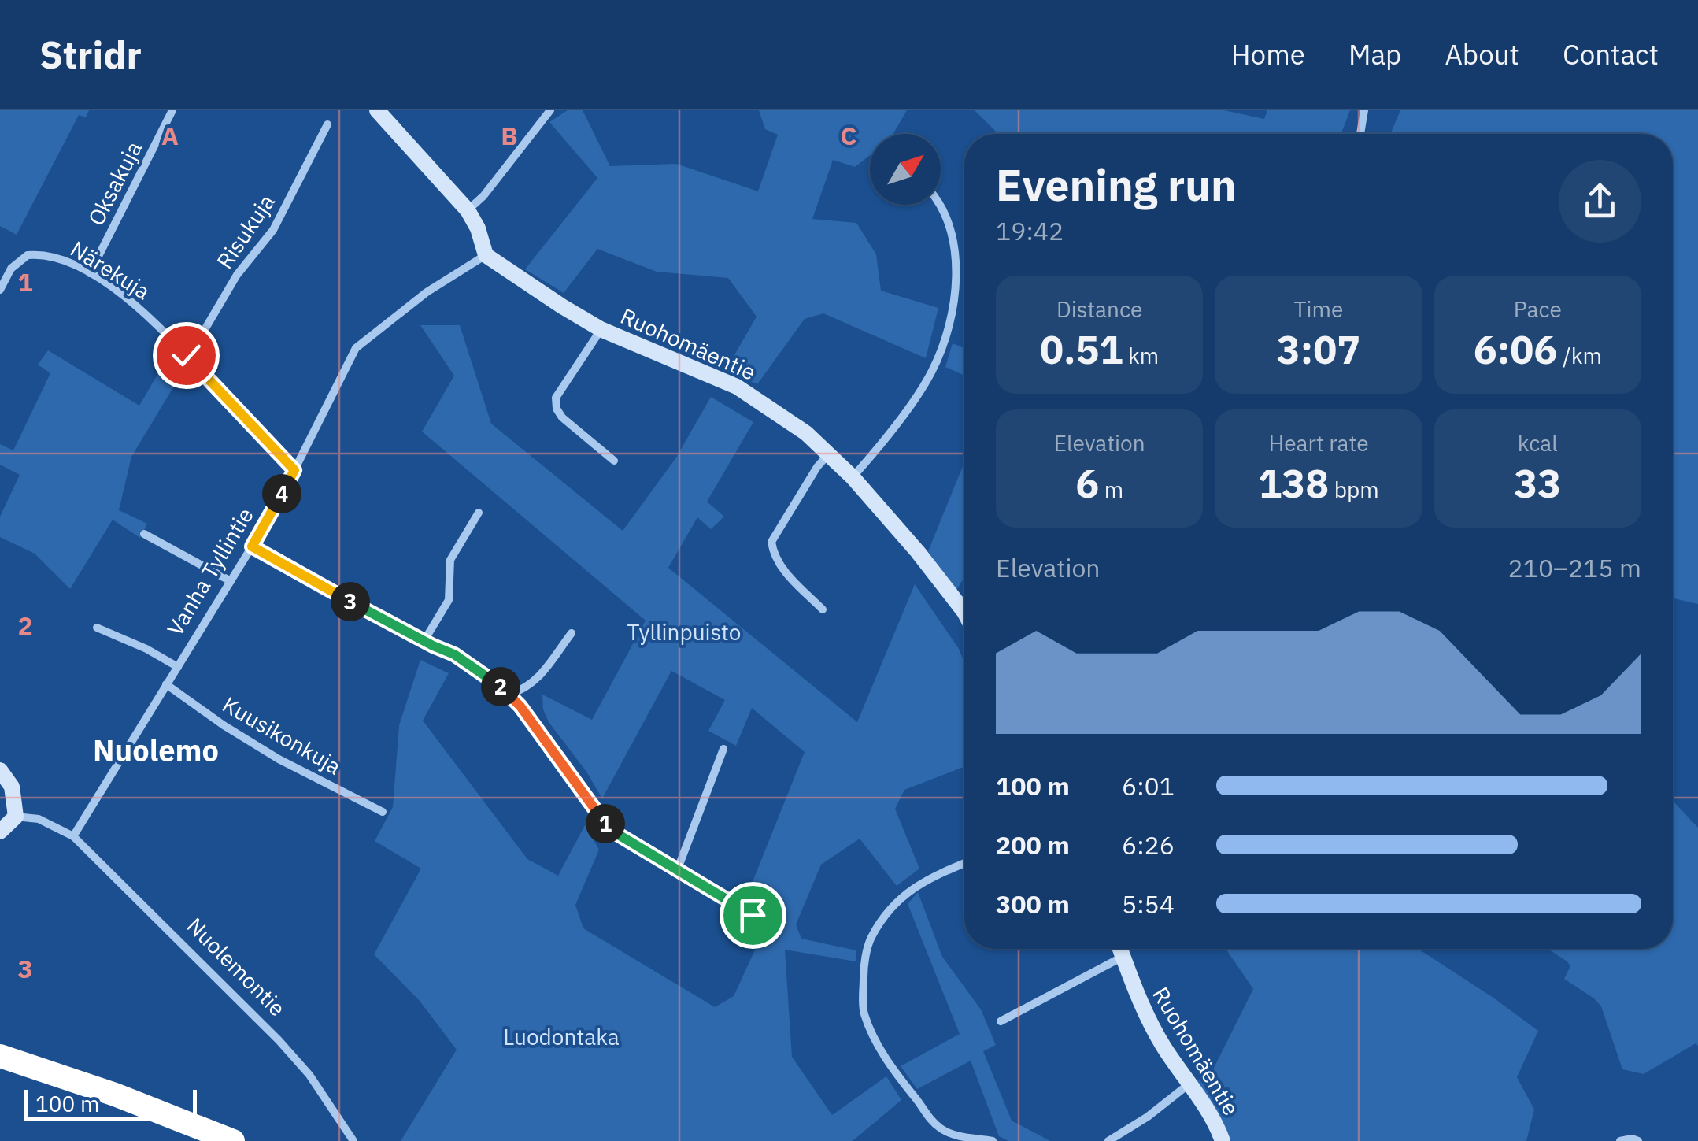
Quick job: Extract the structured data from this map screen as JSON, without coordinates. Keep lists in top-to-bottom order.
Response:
{
  "streets": {
    "street": [
      "Oksakuja",
      "Risukuja",
      "Närekuja",
      "Ruohomäentie",
      "Vanha Tyllintie",
      "Kuusikonkuja",
      "Nuolemontie"
    ]
  },
  "crossings": [
    ["Oksakuja", "Närekuja"],
    ["Risukuja", "Närekuja"],
    ["Närekuja", "Vanha Tyllintie"],
    ["Ruohomäentie", "Vanha Tyllintie"],
    ["Vanha Tyllintie", "Kuusikonkuja"],
    ["Vanha Tyllintie", "Nuolemontie"]
  ],
  "districts": ["Nuolemo"],
  "parks": ["Tyllinpuisto", "Luodontaka"],
  "scale_bar": "100 m",
  "north": "top right",
  "page": {
    "header": "Stridr",
    "nav": [
      "Home",
      "Map",
      "About",
      "Contact"
    ],
    "heading": ["Evening run", "19:42"],
    "stats": [
      ["Distance", "0.51 km"],
      ["Time", "3:07"],
      ["Pace", "6:06 /km"],
      ["Elevation", "6 m"],
      ["Heart rate", "138 bpm"],
      ["kcal", "33"]
    ],
    "pins": [
      "4",
      "3",
      "2",
      "1"
    ],
    "chart": ["Elevation", "210–215 m"],
    "list": [
      {
        "name": "100 m",
        "note": "6:01"
      },
      {
        "name": "200 m",
        "note": "6:26"
      },
      {
        "name": "300 m",
        "note": "5:54"
      }
    ],
    "scale": "100 m"
  },
  "grid": {
    "columns": ["A", "B", "C"],
    "rows": ["1", "2", "3"]
  }
}
